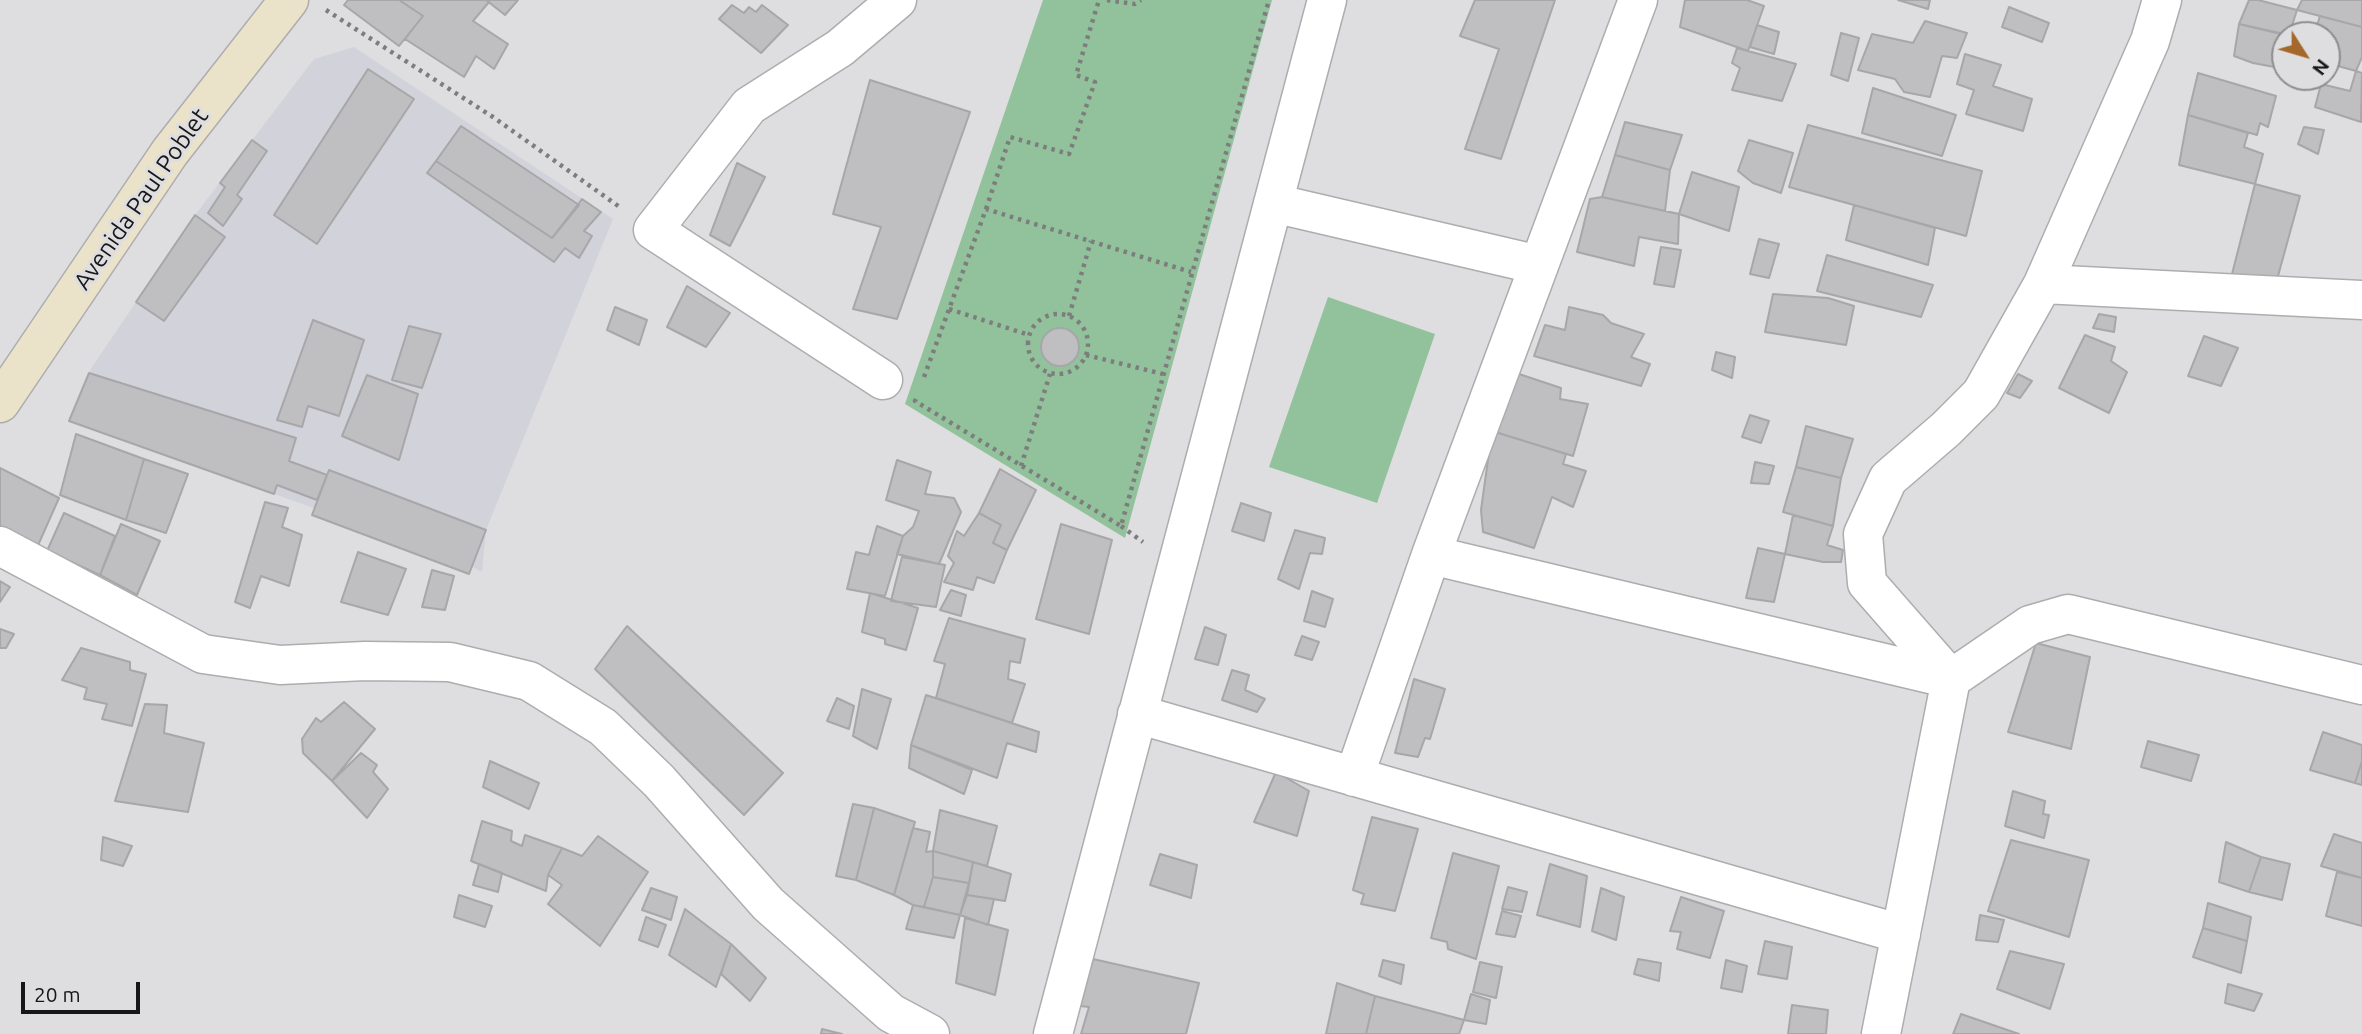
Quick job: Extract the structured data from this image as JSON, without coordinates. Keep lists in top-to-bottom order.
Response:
{
  "streets": {
    "main road": ["Avenida Paul Poblet"]
  },
  "scale_bar": "20 m",
  "north": "bottom right"
}
